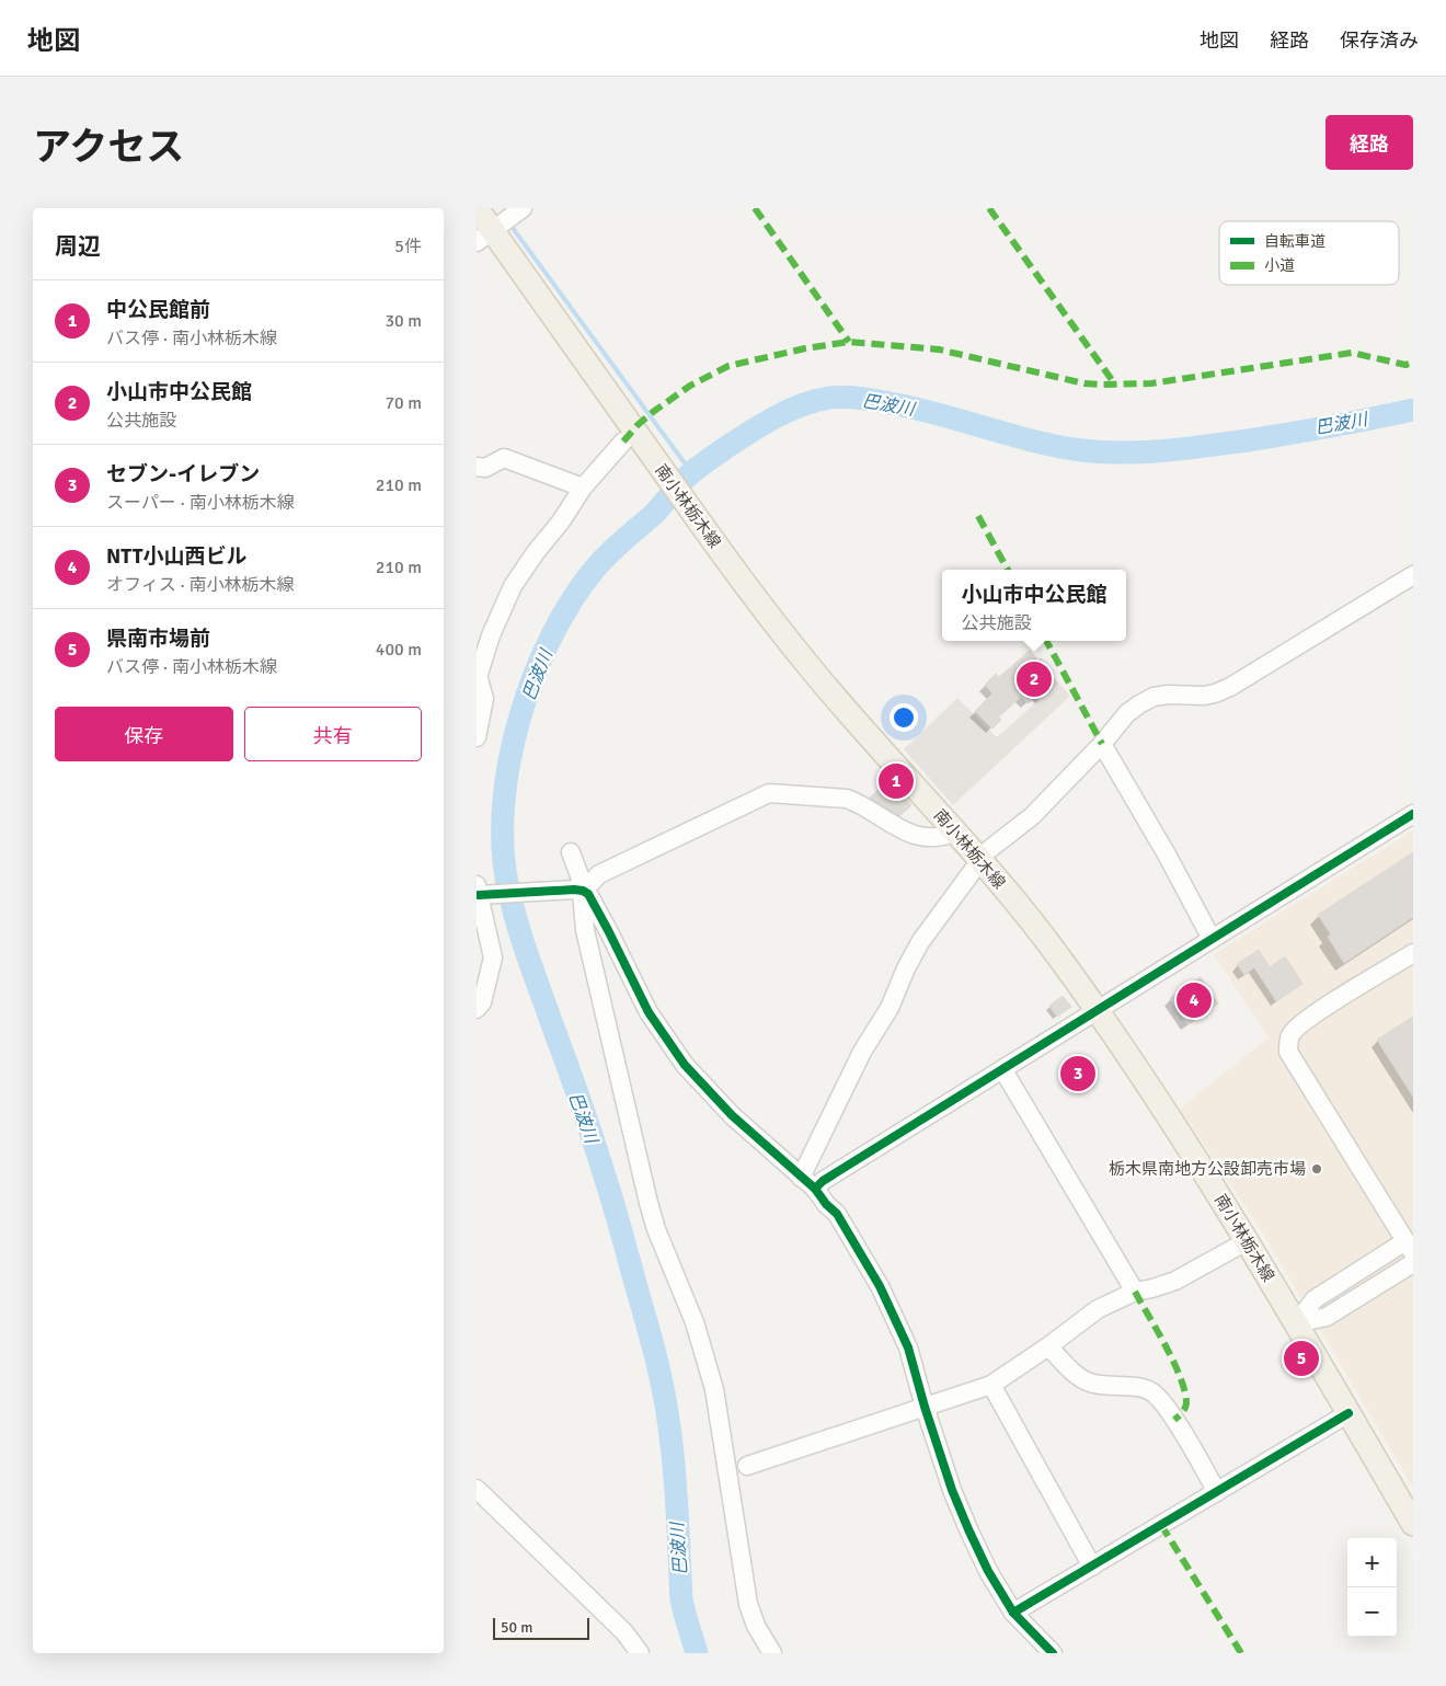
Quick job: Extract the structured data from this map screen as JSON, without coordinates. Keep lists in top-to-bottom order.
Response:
{
  "streets": {
    "main road": ["南小林栃木線"]
  },
  "water": ["巴波川"],
  "places": ["栃木県南地方公設卸売市場"],
  "legend": ["自転車道", "小道"],
  "scale_bar": "50 m",
  "page": {
    "header": "地図",
    "nav": ["地図", "経路", "保存済み"],
    "title": "アクセス",
    "buttons": [
      "経路",
      ["保存", "共有"]
    ],
    "heading": ["周辺", "5件"],
    "list": [
      {
        "mark": "1",
        "name": "中公民館前",
        "note": "バス停 · 南小林栃木線",
        "value": "30 m"
      },
      {
        "mark": "2",
        "name": "小山市中公民館",
        "note": "公共施設",
        "value": "70 m"
      },
      {
        "mark": "3",
        "name": "セブン-イレブン",
        "note": "スーパー · 南小林栃木線",
        "value": "210 m"
      },
      {
        "mark": "4",
        "name": "NTT小山西ビル",
        "note": "オフィス · 南小林栃木線",
        "value": "210 m"
      },
      {
        "mark": "5",
        "name": "県南市場前",
        "note": "バス停 · 南小林栃木線",
        "value": "400 m"
      }
    ],
    "popup": ["小山市中公民館", "公共施設"],
    "pins": [
      "2",
      "1",
      "4",
      "3",
      "5"
    ],
    "map_buttons": ["+", "−"],
    "scale": "50 m"
  }
}
